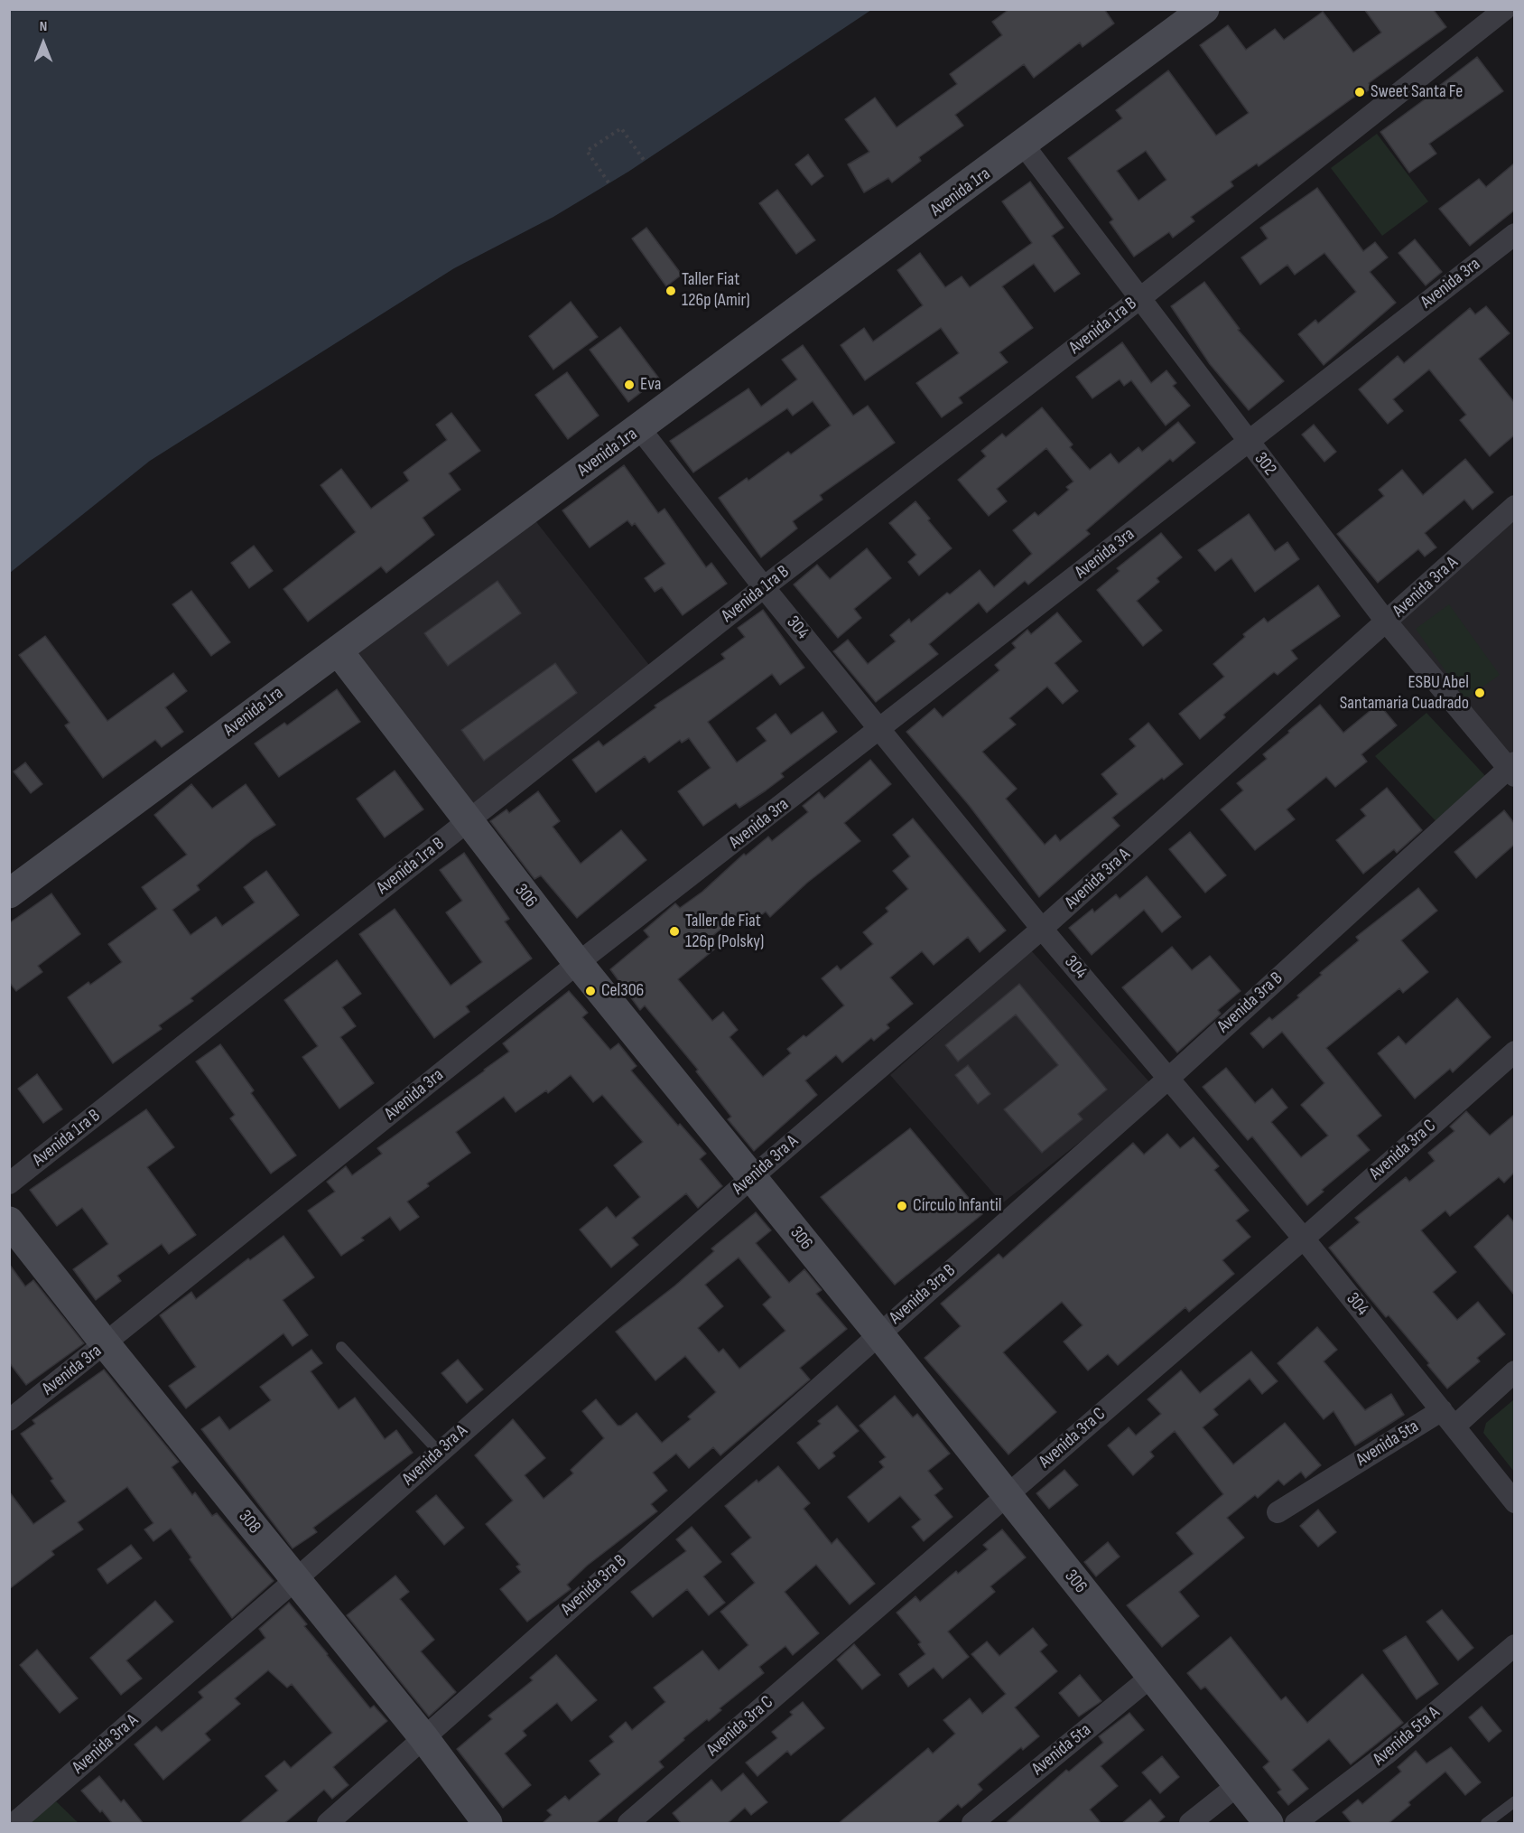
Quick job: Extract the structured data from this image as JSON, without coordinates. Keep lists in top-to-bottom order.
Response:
{
  "streets": {
    "street": [
      "Avenida 1ra",
      "Avenida 3ra",
      "Avenida 1ra B",
      "302",
      "Avenida 3ra A",
      "304",
      "306",
      "Avenida 3ra B",
      "Avenida 3ra C",
      "Avenida 5ta",
      "308",
      "Avenida 5ta A"
    ]
  },
  "crossings": [
    ["Avenida 1ra", "302"],
    ["Avenida 1ra", "304"],
    ["Avenida 1ra", "306"],
    ["Avenida 3ra", "302"],
    ["Avenida 3ra", "304"],
    ["Avenida 3ra", "306"],
    ["Avenida 3ra", "308"],
    ["Avenida 1ra B", "302"],
    ["Avenida 1ra B", "304"],
    ["Avenida 1ra B", "306"],
    ["302", "Avenida 3ra A"],
    ["302", "Avenida 3ra B"],
    ["Avenida 3ra A", "304"],
    ["Avenida 3ra A", "306"],
    ["Avenida 3ra A", "308"],
    ["304", "Avenida 3ra B"],
    ["304", "Avenida 3ra C"],
    ["304", "Avenida 5ta"],
    ["306", "Avenida 3ra B"],
    ["306", "Avenida 3ra C"],
    ["306", "Avenida 5ta"],
    ["Avenida 3ra B", "308"]
  ],
  "places": [
    "Sweet Santa Fe",
    "Taller Fiat 126p (Amir)",
    "Eva",
    "ESBU Abel Santamaria Cuadrado",
    "Taller de Fiat 126p (Polsky)",
    "Cel306",
    "Círculo Infantil"
  ],
  "north": "top"
}
